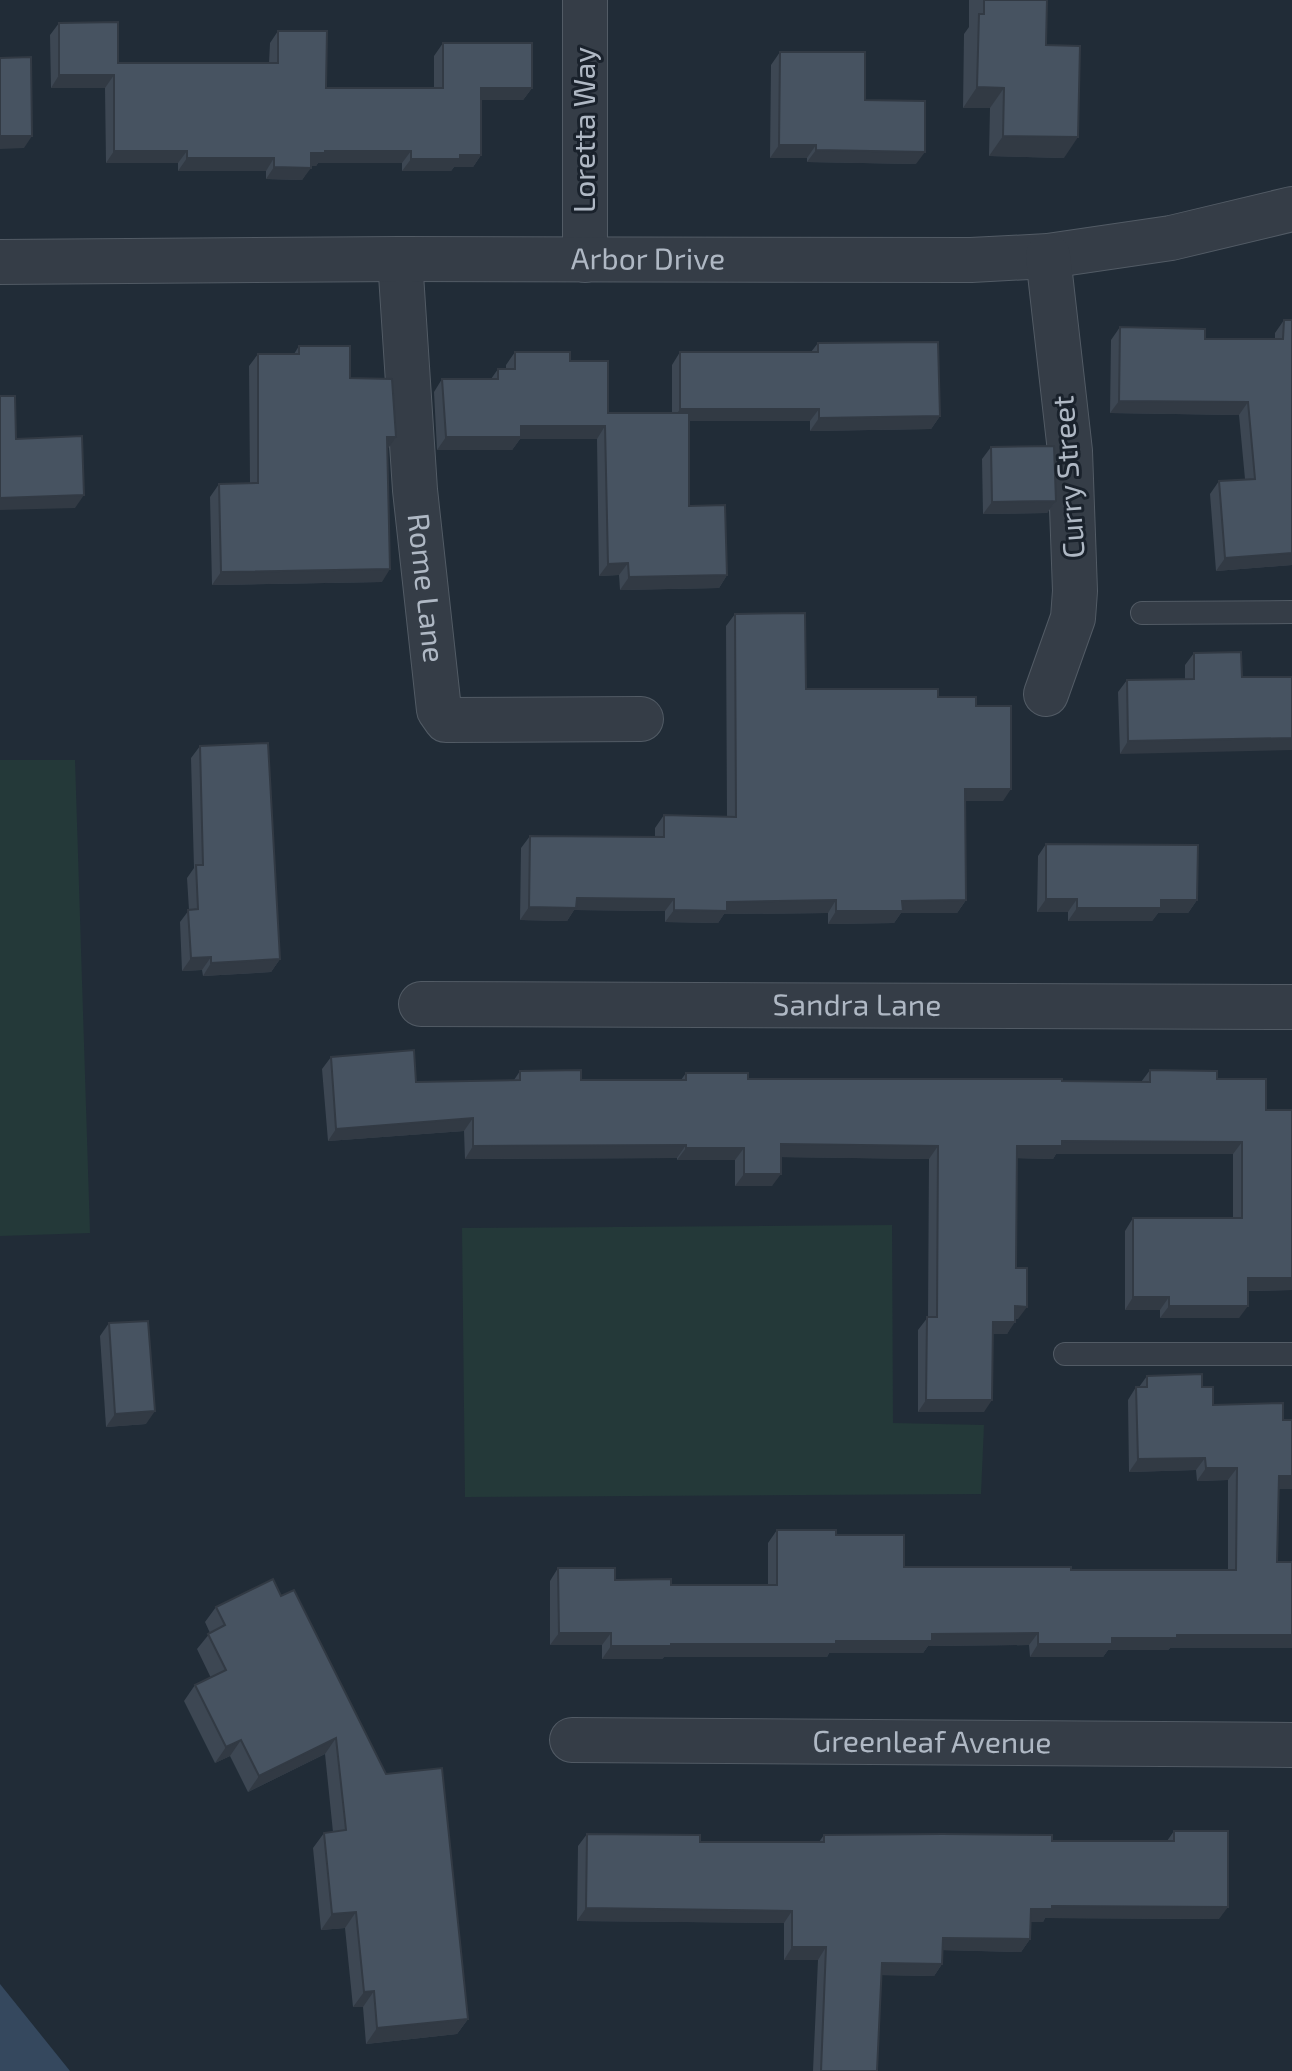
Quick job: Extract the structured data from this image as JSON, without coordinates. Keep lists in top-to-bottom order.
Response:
{
  "streets": {
    "street": [
      "Loretta Way",
      "Arbor Drive",
      "Curry Street",
      "Rome Lane",
      "Sandra Lane",
      "Greenleaf Avenue"
    ]
  },
  "crossings": [
    ["Loretta Way", "Arbor Drive"],
    ["Arbor Drive", "Curry Street"],
    ["Arbor Drive", "Rome Lane"]
  ]
}
